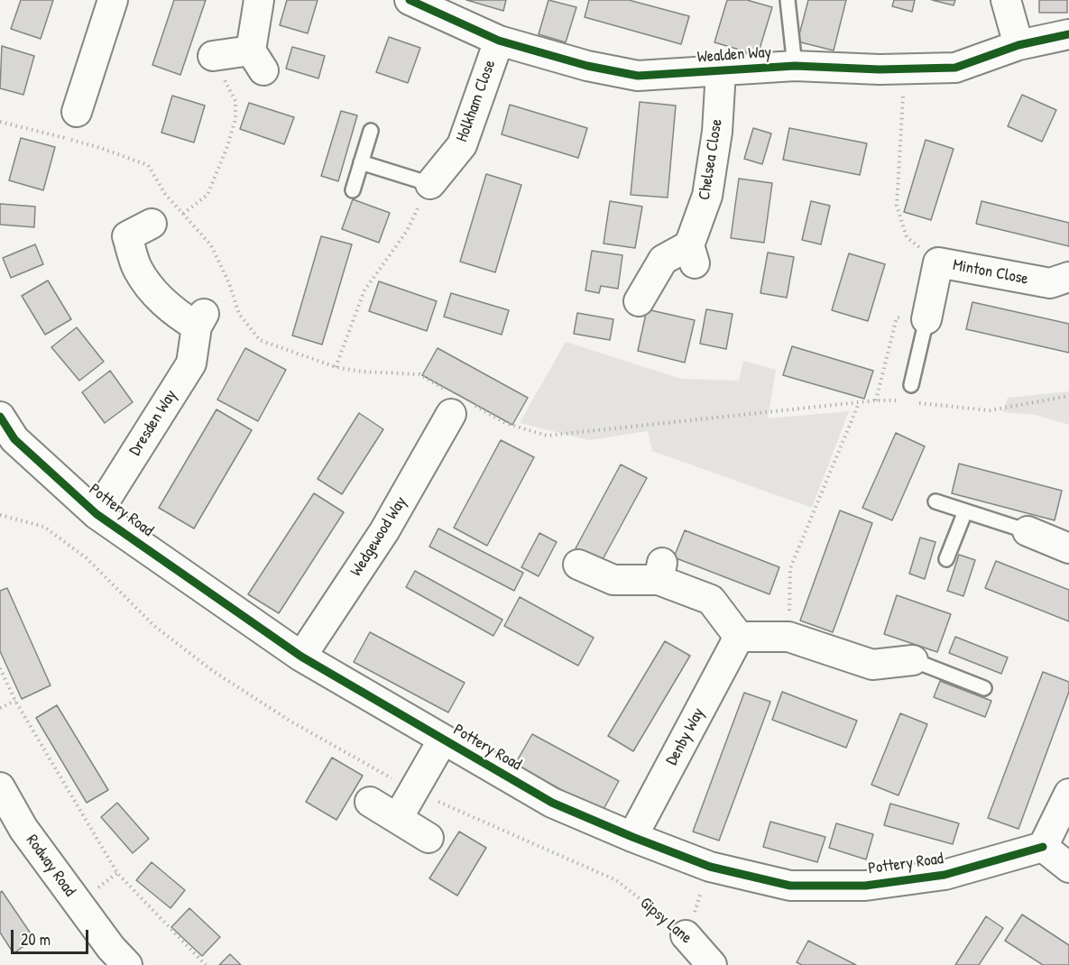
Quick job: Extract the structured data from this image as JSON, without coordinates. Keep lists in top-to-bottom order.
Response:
{
  "streets": {
    "street": [
      "Wealden Way",
      "Holkham Close",
      "Chelsea Close",
      "Minton Close",
      "Dresden Way",
      "Pottery Road",
      "Wedgewood Way",
      "Denby Way",
      "Rodway Road",
      "Gipsy Lane"
    ]
  },
  "crossings": [
    ["Wealden Way", "Holkham Close"],
    ["Wealden Way", "Chelsea Close"],
    ["Dresden Way", "Pottery Road"],
    ["Pottery Road", "Wedgewood Way"],
    ["Pottery Road", "Denby Way"]
  ],
  "scale_bar": "20 m"
}
